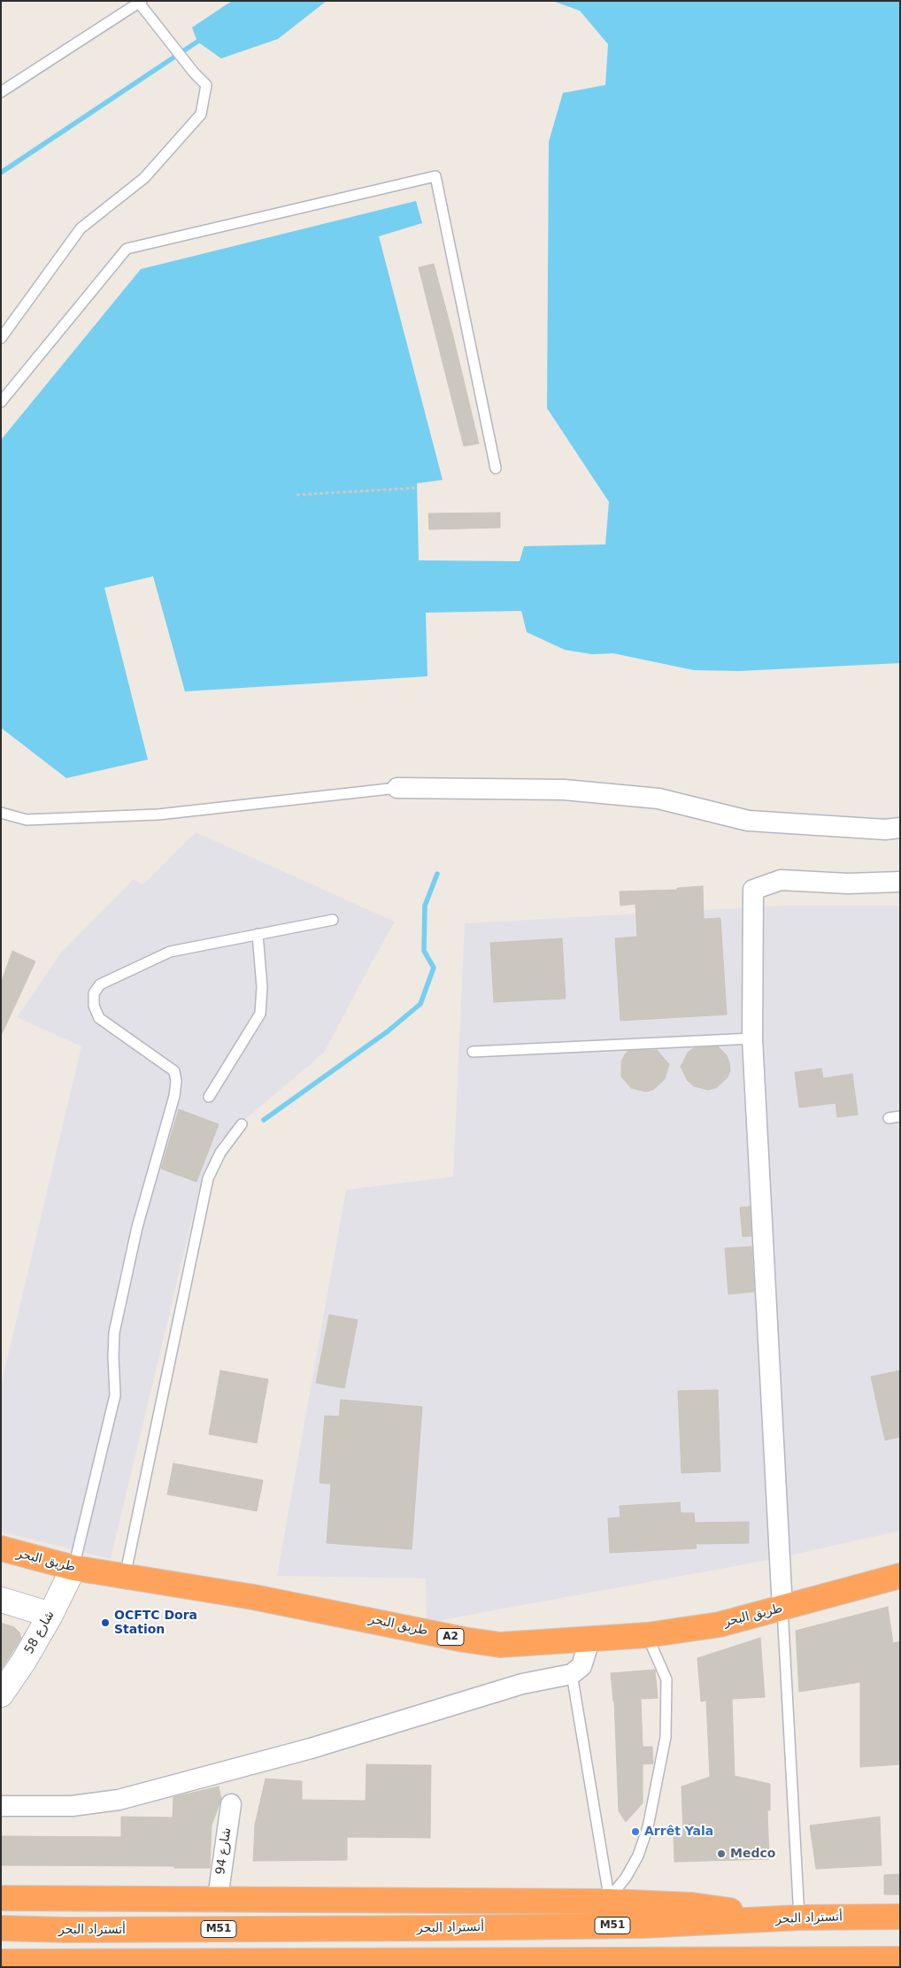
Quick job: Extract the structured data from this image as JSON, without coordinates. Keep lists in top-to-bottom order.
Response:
{
  "streets": {
    "highway": [
      "طريق البحر",
      "A2",
      "أتستراد البحر",
      "M51"
    ],
    "street": ["شارع 58", "شارع 94"]
  },
  "crossings": [
    ["طريق البحر", "شارع 58"]
  ],
  "places": ["OCFTC Dora Station", "Arrêt Yala", "Medco"]
}
